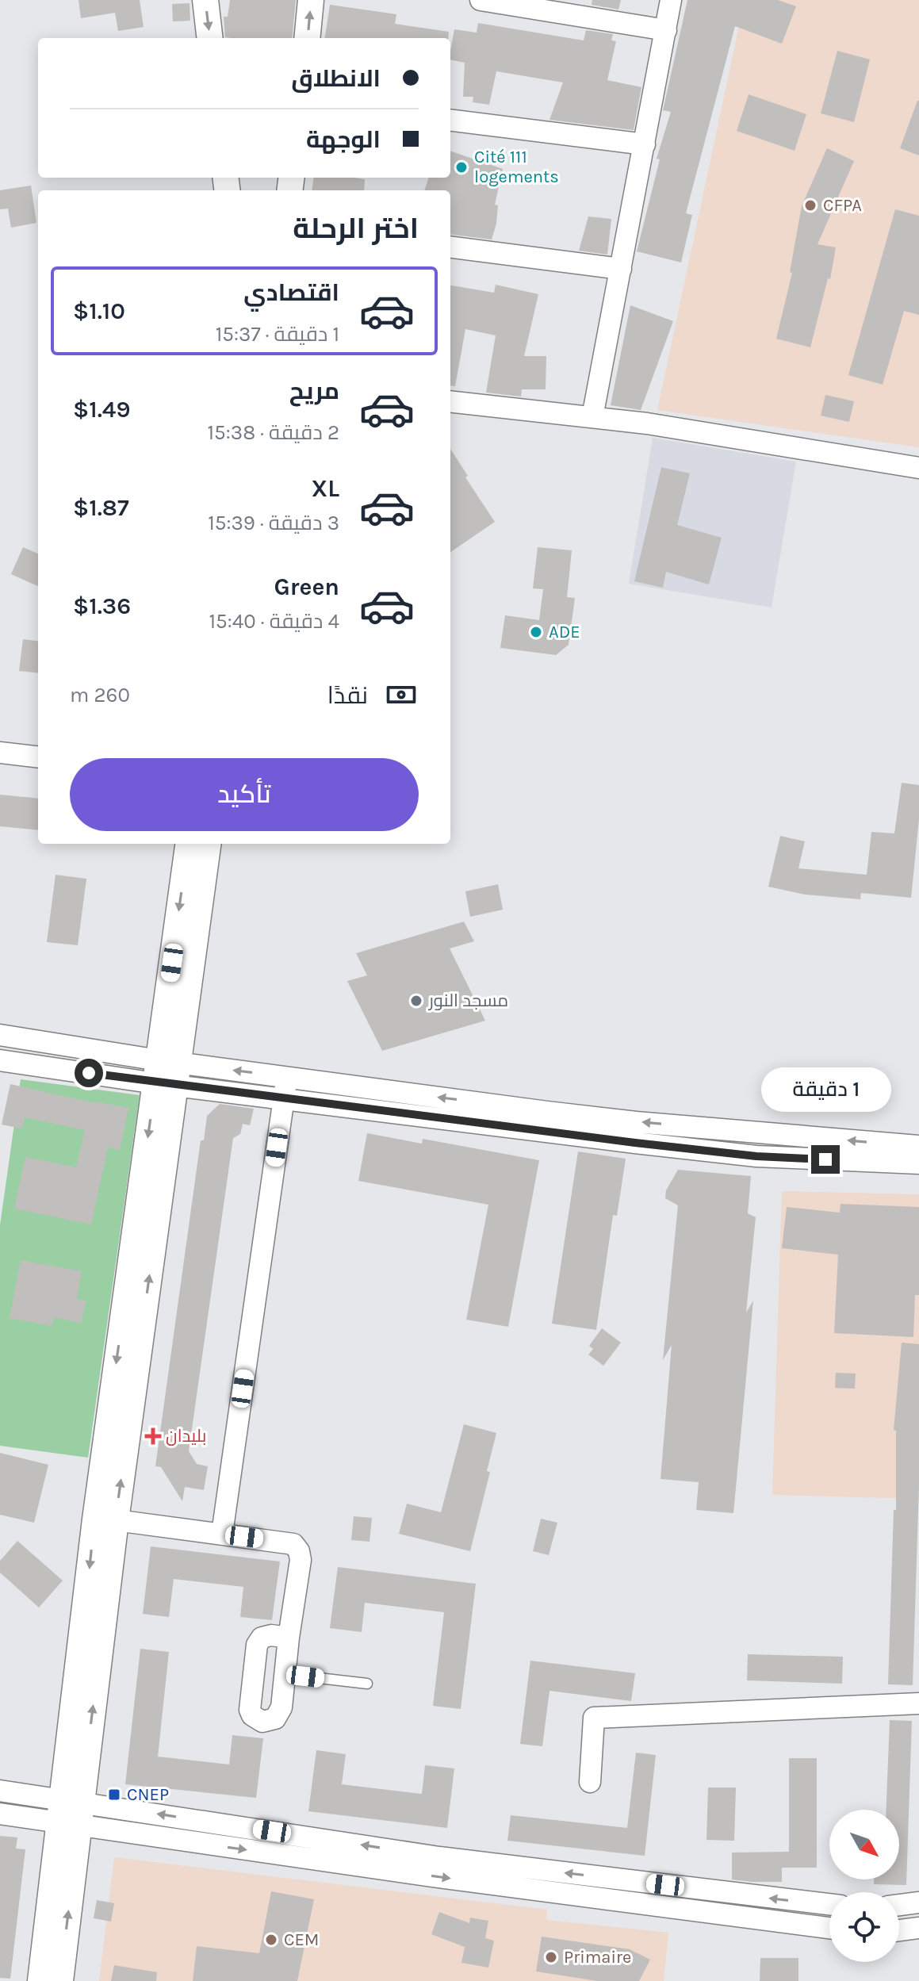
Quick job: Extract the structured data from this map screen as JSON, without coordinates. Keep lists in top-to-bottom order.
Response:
{
  "places": {
    "other": [
      "Cité 111 logements",
      "CFPA",
      "ADE",
      "مسجد النور",
      "CEM",
      "Primaire"
    ],
    "health": ["بليدان"],
    "transit": ["CNEP"]
  },
  "north": "bottom right",
  "page": {
    "banner": ["الانطلاق", "الوجهة"],
    "heading": "اختر الرحلة",
    "list": [
      {
        "name": "اقتصادي",
        "note": "1 دقيقة · 15:37",
        "value": "$1.10"
      },
      {
        "name": "مريح",
        "note": "2 دقيقة · 15:38",
        "value": "$1.49"
      },
      {
        "name": "XL",
        "note": "3 دقيقة · 15:39",
        "value": "$1.87"
      },
      {
        "name": "Green",
        "note": "4 دقيقة · 15:40",
        "value": "$1.36"
      }
    ],
    "pay": ["نقدًا", "260 m"],
    "buttons": "تأكيد",
    "bubble": "1 دقيقة"
  }
}
